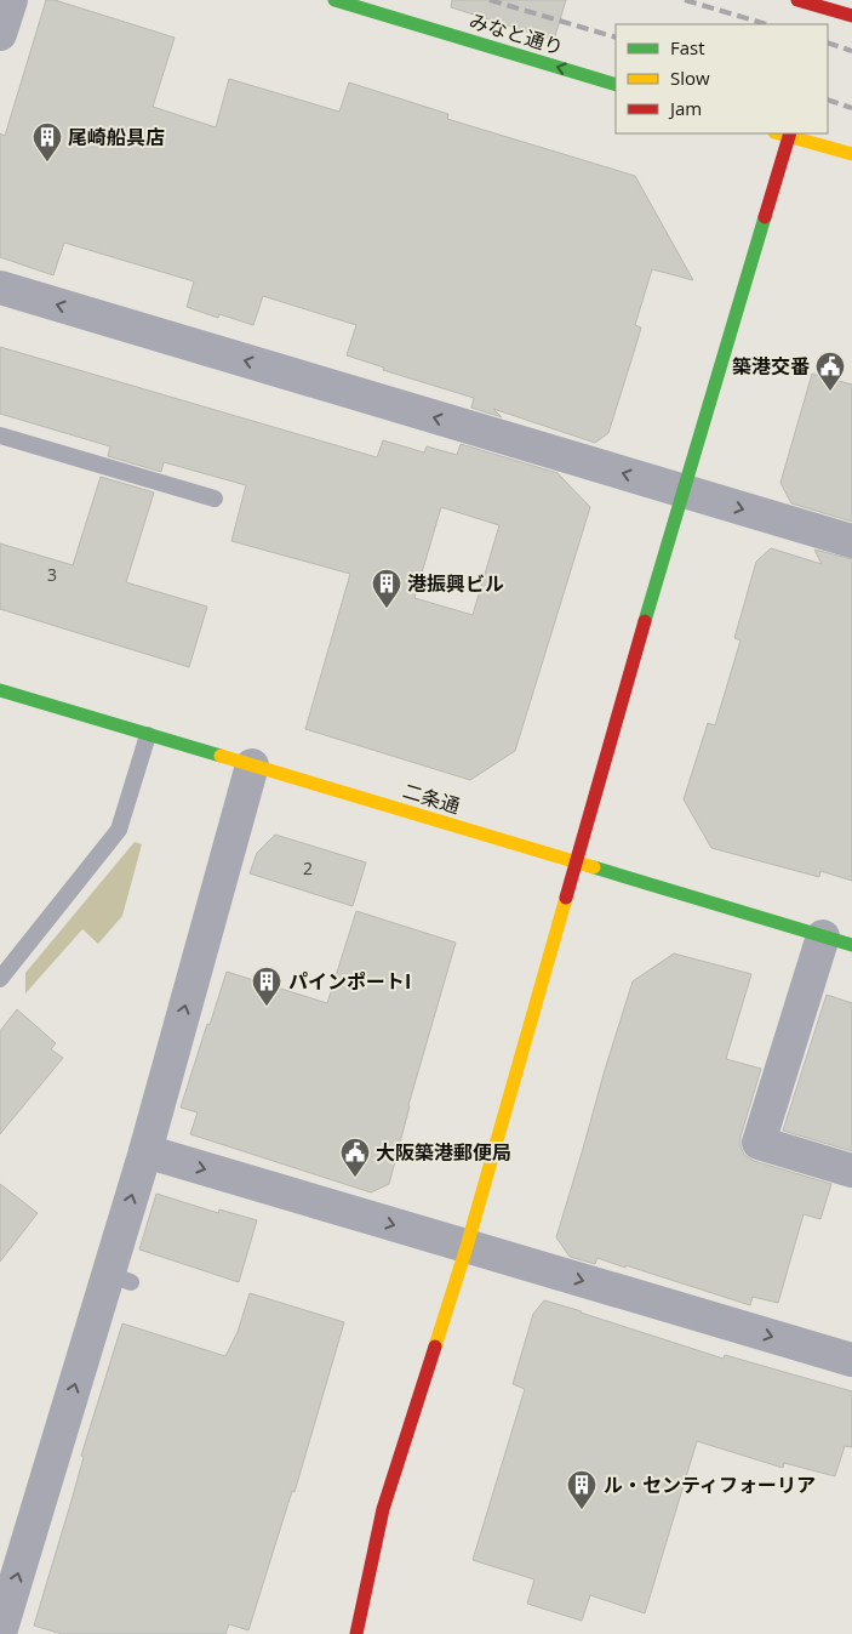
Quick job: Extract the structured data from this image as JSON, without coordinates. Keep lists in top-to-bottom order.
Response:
{
  "streets": {
    "main road": ["みなと通り", "二条通"]
  },
  "one_way": ["みなと通り"],
  "places": {
    "building": [
      "尾崎船具店",
      "港振興ビル",
      "パインポートI",
      "ル・センティフォーリア"
    ],
    "public building": ["築港交番", "大阪築港郵便局"]
  },
  "house_numbers": ["3", "2"],
  "legend": ["Fast", "Slow", "Jam"]
}
